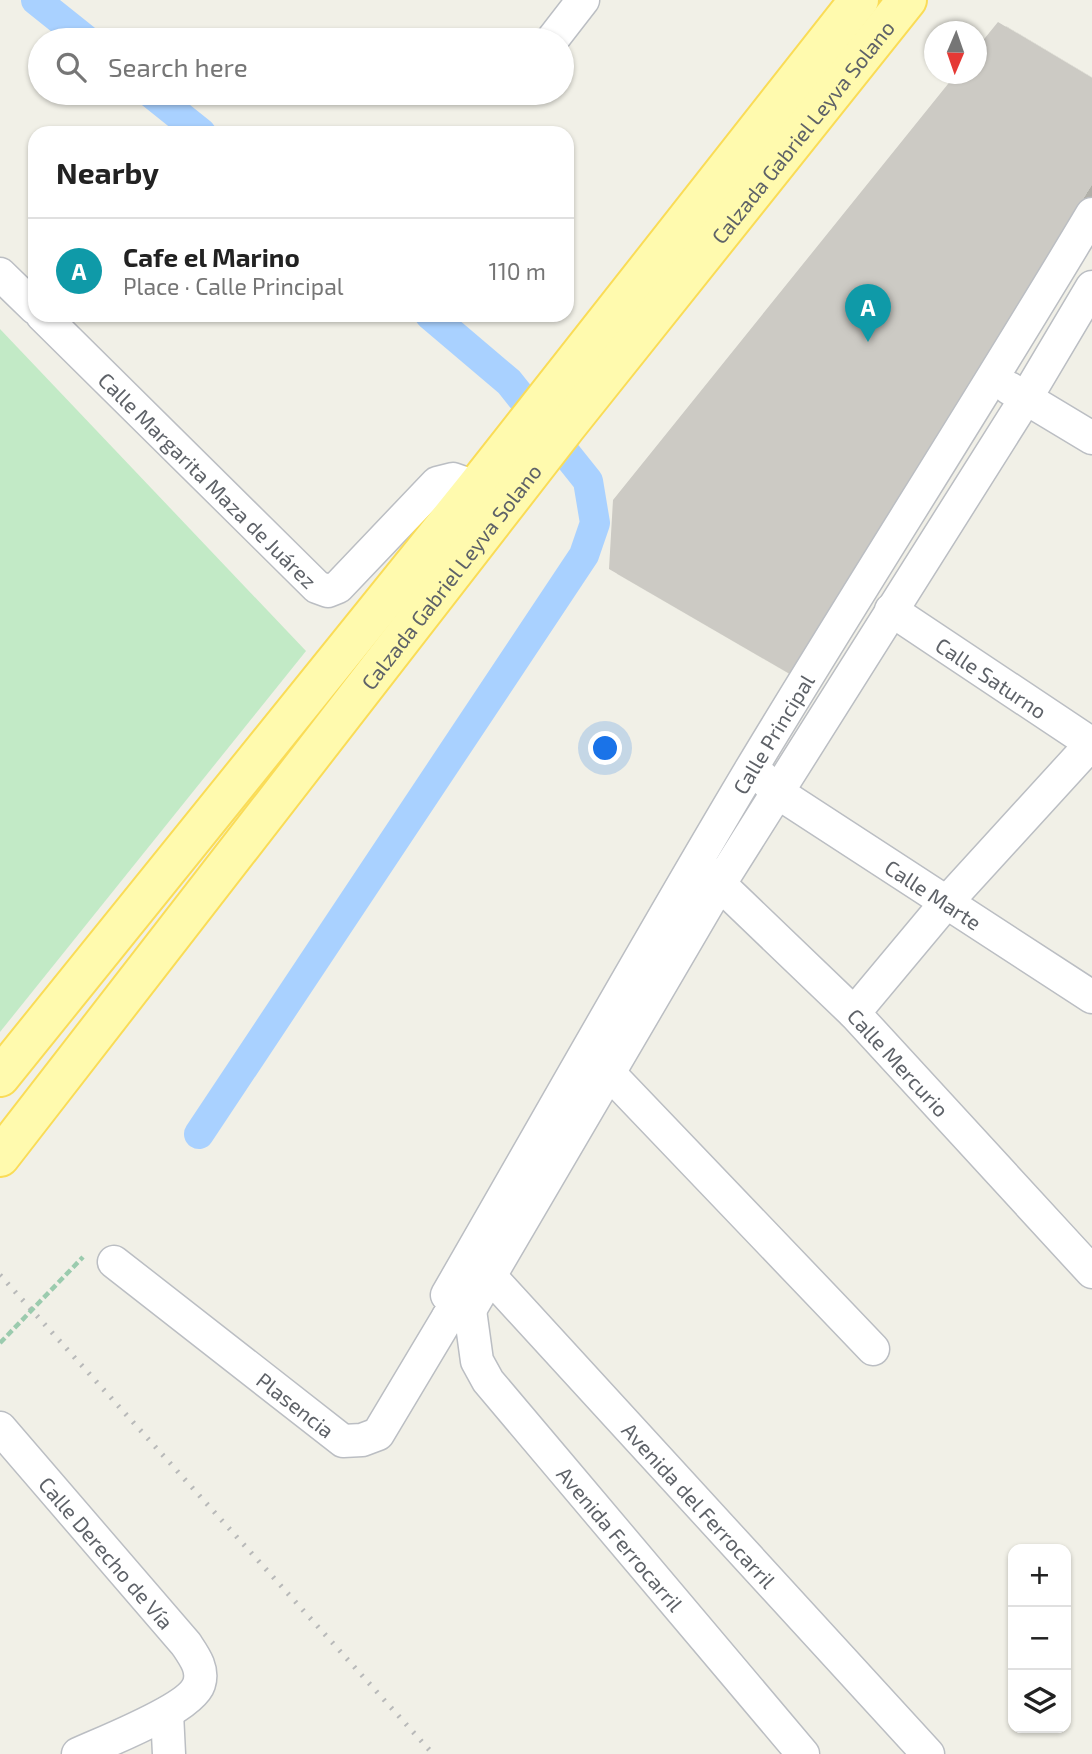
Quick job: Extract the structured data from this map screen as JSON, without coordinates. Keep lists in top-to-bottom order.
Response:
{
  "streets": {
    "main road": ["Calzada Gabriel Leyva Solano"],
    "street": [
      "Calle Margarita Maza de Juárez",
      "Calle Saturno",
      "Calle Principal",
      "Calle Marte",
      "Calle Mercurio",
      "Plasencia",
      "Avenida del Ferrocarril",
      "Avenida Ferrocarril",
      "Calle Derecho de Vía"
    ]
  },
  "crossings": [
    ["Calzada Gabriel Leyva Solano", "Calle Margarita Maza de Juárez"],
    ["Calle Saturno", "Calle Principal"],
    ["Calle Principal", "Calle Marte"],
    ["Calle Principal", "Calle Mercurio"],
    ["Calle Principal", "Plasencia"],
    ["Calle Principal", "Avenida del Ferrocarril"],
    ["Calle Principal", "Avenida Ferrocarril"],
    ["Plasencia", "Avenida Ferrocarril"]
  ],
  "north": "bottom",
  "page": {
    "search": "Search here",
    "heading": "Nearby",
    "list": [
      {
        "mark": "A",
        "name": "Cafe el Marino",
        "note": "Place · Calle Principal",
        "value": "110 m"
      }
    ],
    "pins": "A",
    "map_buttons": ["+", "−"]
  }
}
